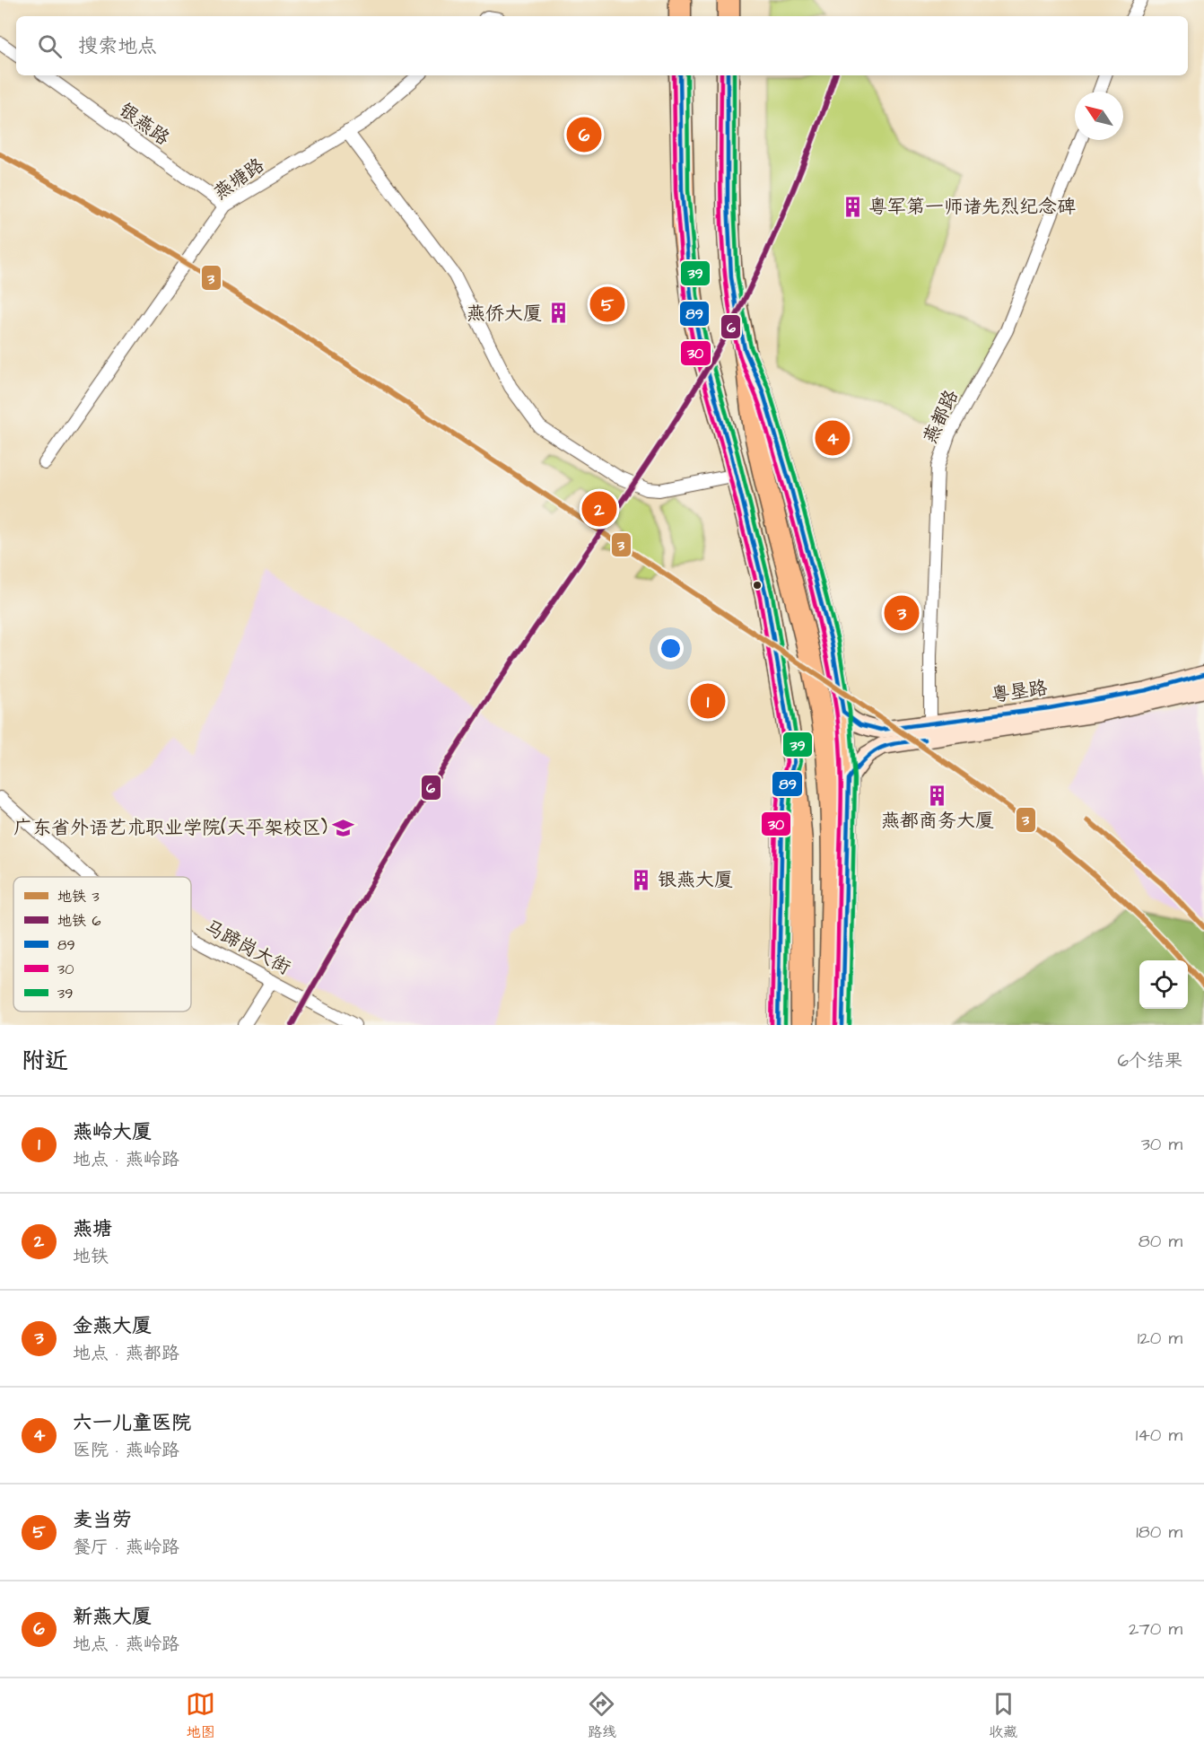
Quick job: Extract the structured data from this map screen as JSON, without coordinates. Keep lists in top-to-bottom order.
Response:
{
  "streets": {
    "main road": ["粤垦路"],
    "street": [
      "银燕路",
      "燕塘路",
      "燕都路",
      "马蹄岗大街"
    ]
  },
  "crossings": [
    ["银燕路", "燕塘路"],
    ["燕都路", "粤垦路"]
  ],
  "places": {
    "building": [
      "粤军第一师诸先烈纪念碑",
      "燕侨大厦",
      "燕都商务大厦",
      "银燕大厦"
    ],
    "school or university": ["广东省外语艺术职业学院(天平架校区)"]
  },
  "lines": [
    "metro line 6",
    "transit line 89",
    "transit line 30",
    "transit line 39",
    "metro line 3"
  ],
  "legend": [
    "地铁 3",
    "地铁 6",
    "89",
    "30",
    "39"
  ],
  "north": "top left",
  "page": {
    "search": "搜索地点",
    "pins": [
      "6",
      "5",
      "4",
      "2",
      "3",
      "1"
    ],
    "heading": ["附近", "6个结果"],
    "list": [
      {
        "mark": "1",
        "name": "燕岭大厦",
        "note": "地点 · 燕岭路",
        "value": "30 m"
      },
      {
        "mark": "2",
        "name": "燕塘",
        "note": "地铁",
        "value": "80 m"
      },
      {
        "mark": "3",
        "name": "金燕大厦",
        "note": "地点 · 燕都路",
        "value": "120 m"
      },
      {
        "mark": "4",
        "name": "六一儿童医院",
        "note": "医院 · 燕岭路",
        "value": "140 m"
      },
      {
        "mark": "5",
        "name": "麦当劳",
        "note": "餐厅 · 燕岭路",
        "value": "180 m"
      },
      {
        "mark": "6",
        "name": "新燕大厦",
        "note": "地点 · 燕岭路",
        "value": "270 m"
      }
    ],
    "nav": ["地图", "路线", "收藏"]
  }
}
